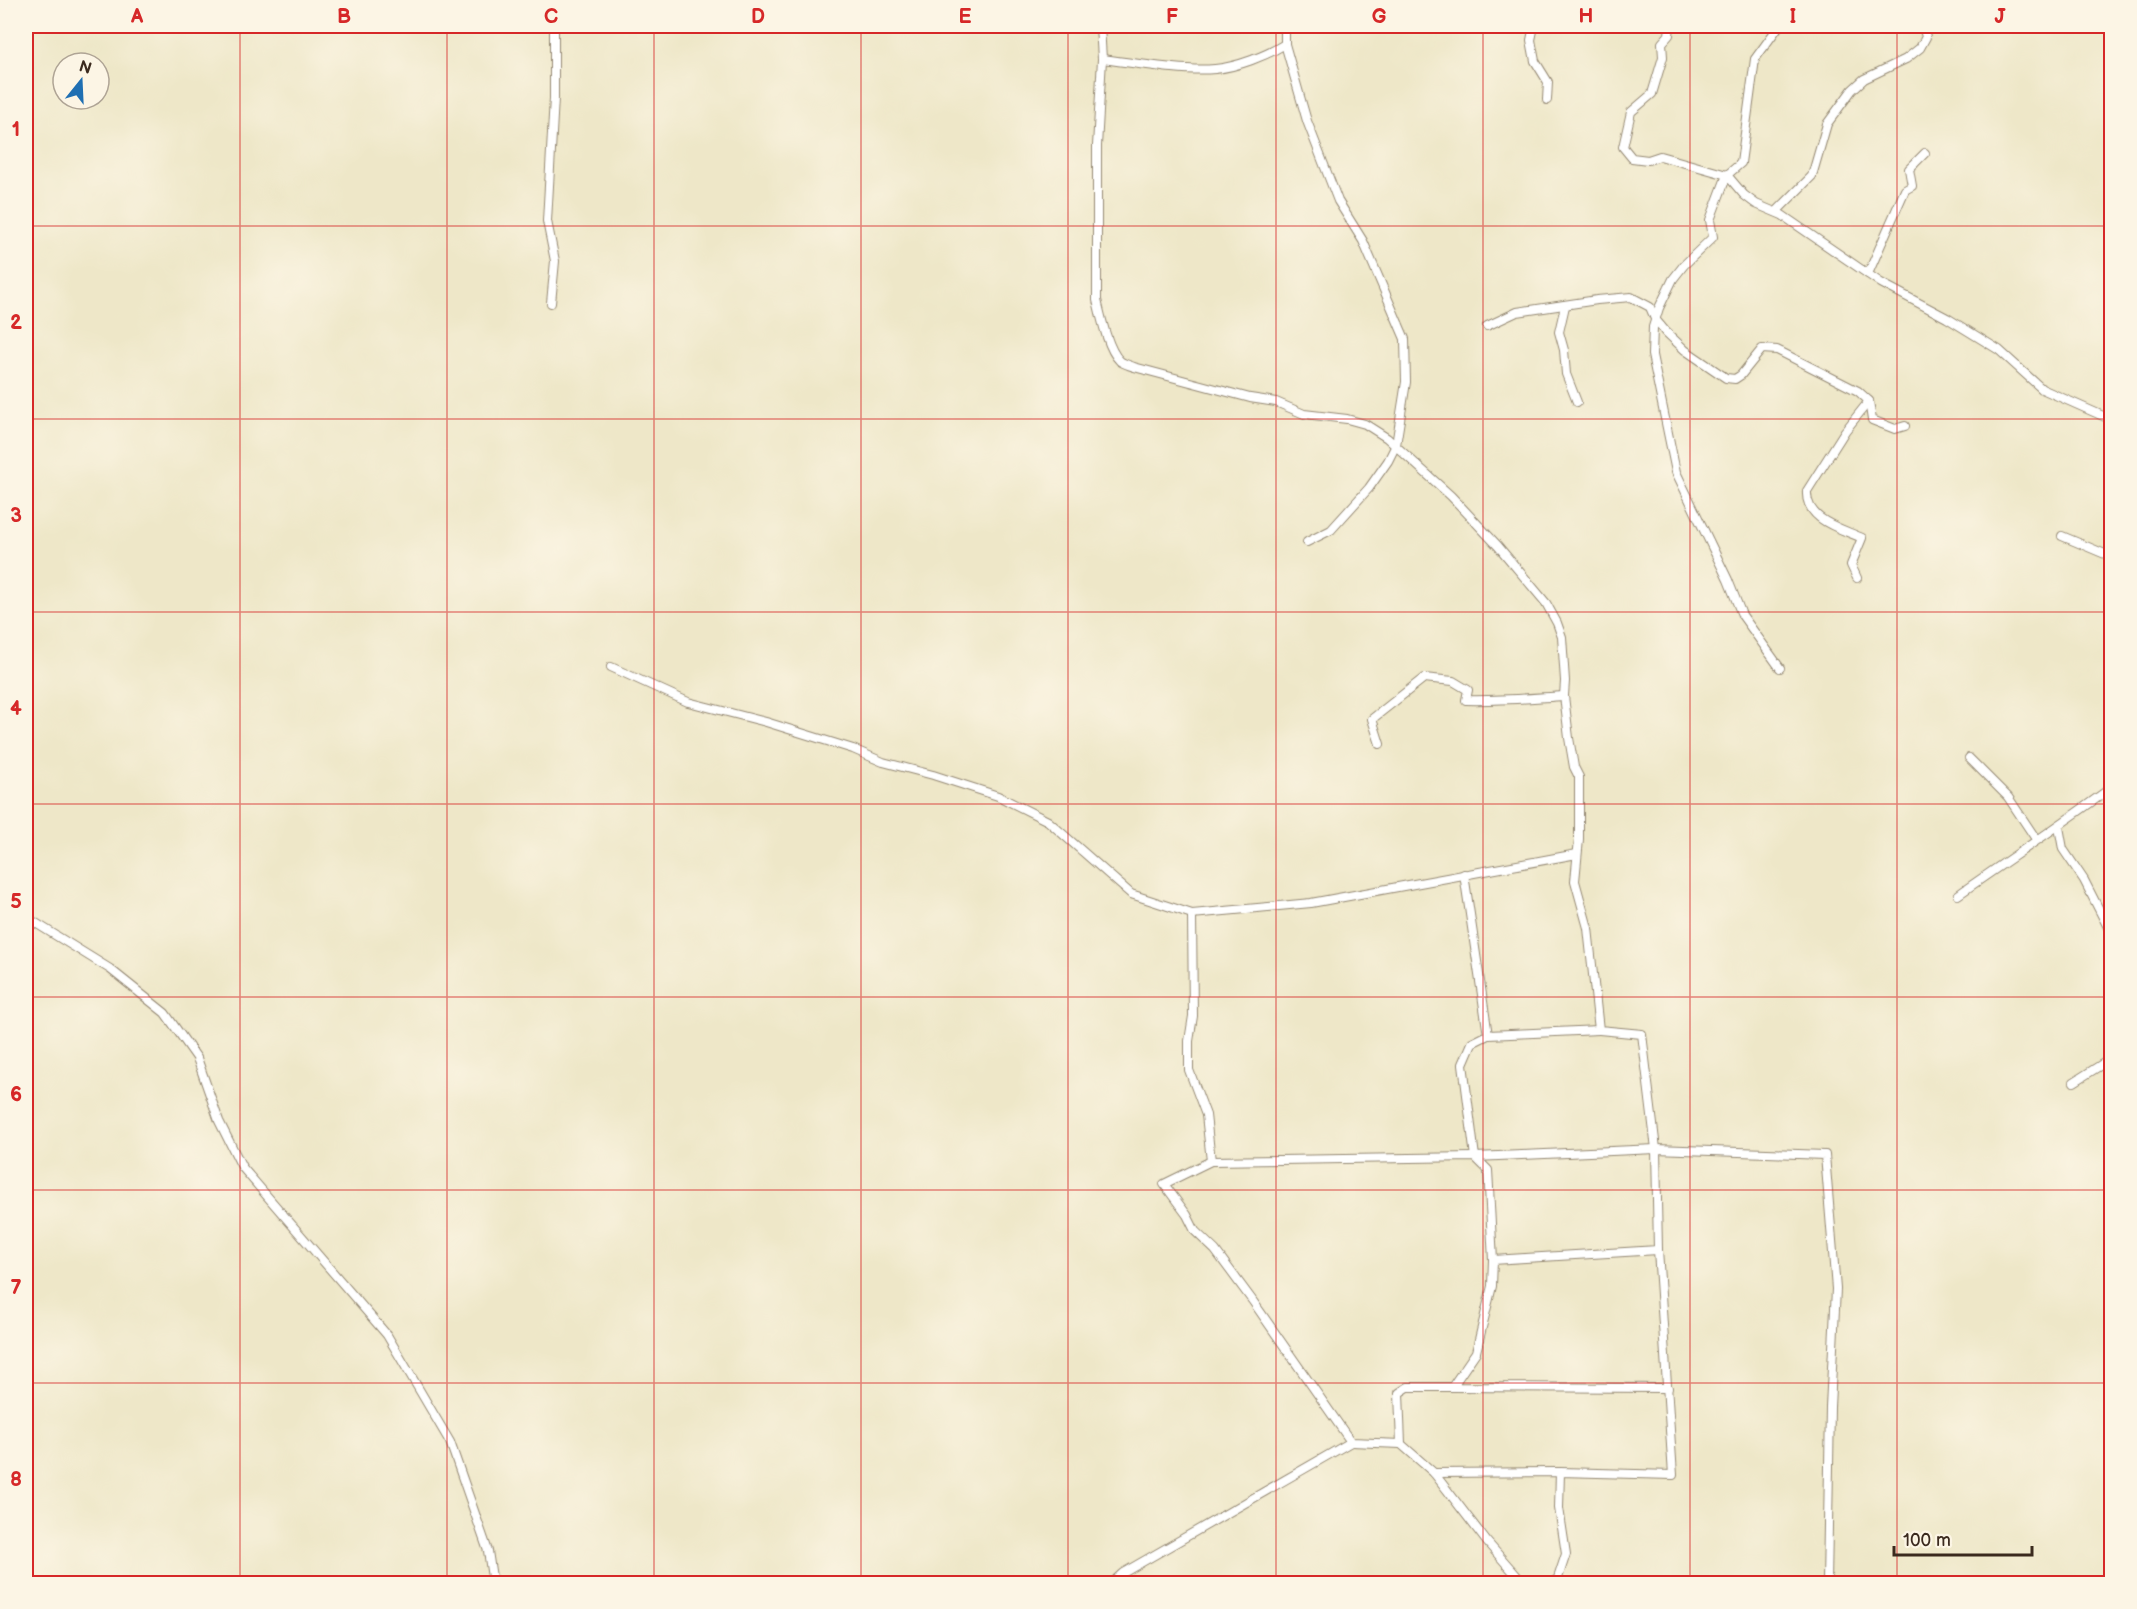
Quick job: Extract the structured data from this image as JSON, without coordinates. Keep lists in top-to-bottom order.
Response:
{
  "scale_bar": "100 m",
  "north": "top",
  "grid": {
    "columns": [
      "A",
      "B",
      "C",
      "D",
      "E",
      "F",
      "G",
      "H",
      "I",
      "J"
    ],
    "rows": [
      "1",
      "2",
      "3",
      "4",
      "5",
      "6",
      "7",
      "8"
    ]
  }
}
